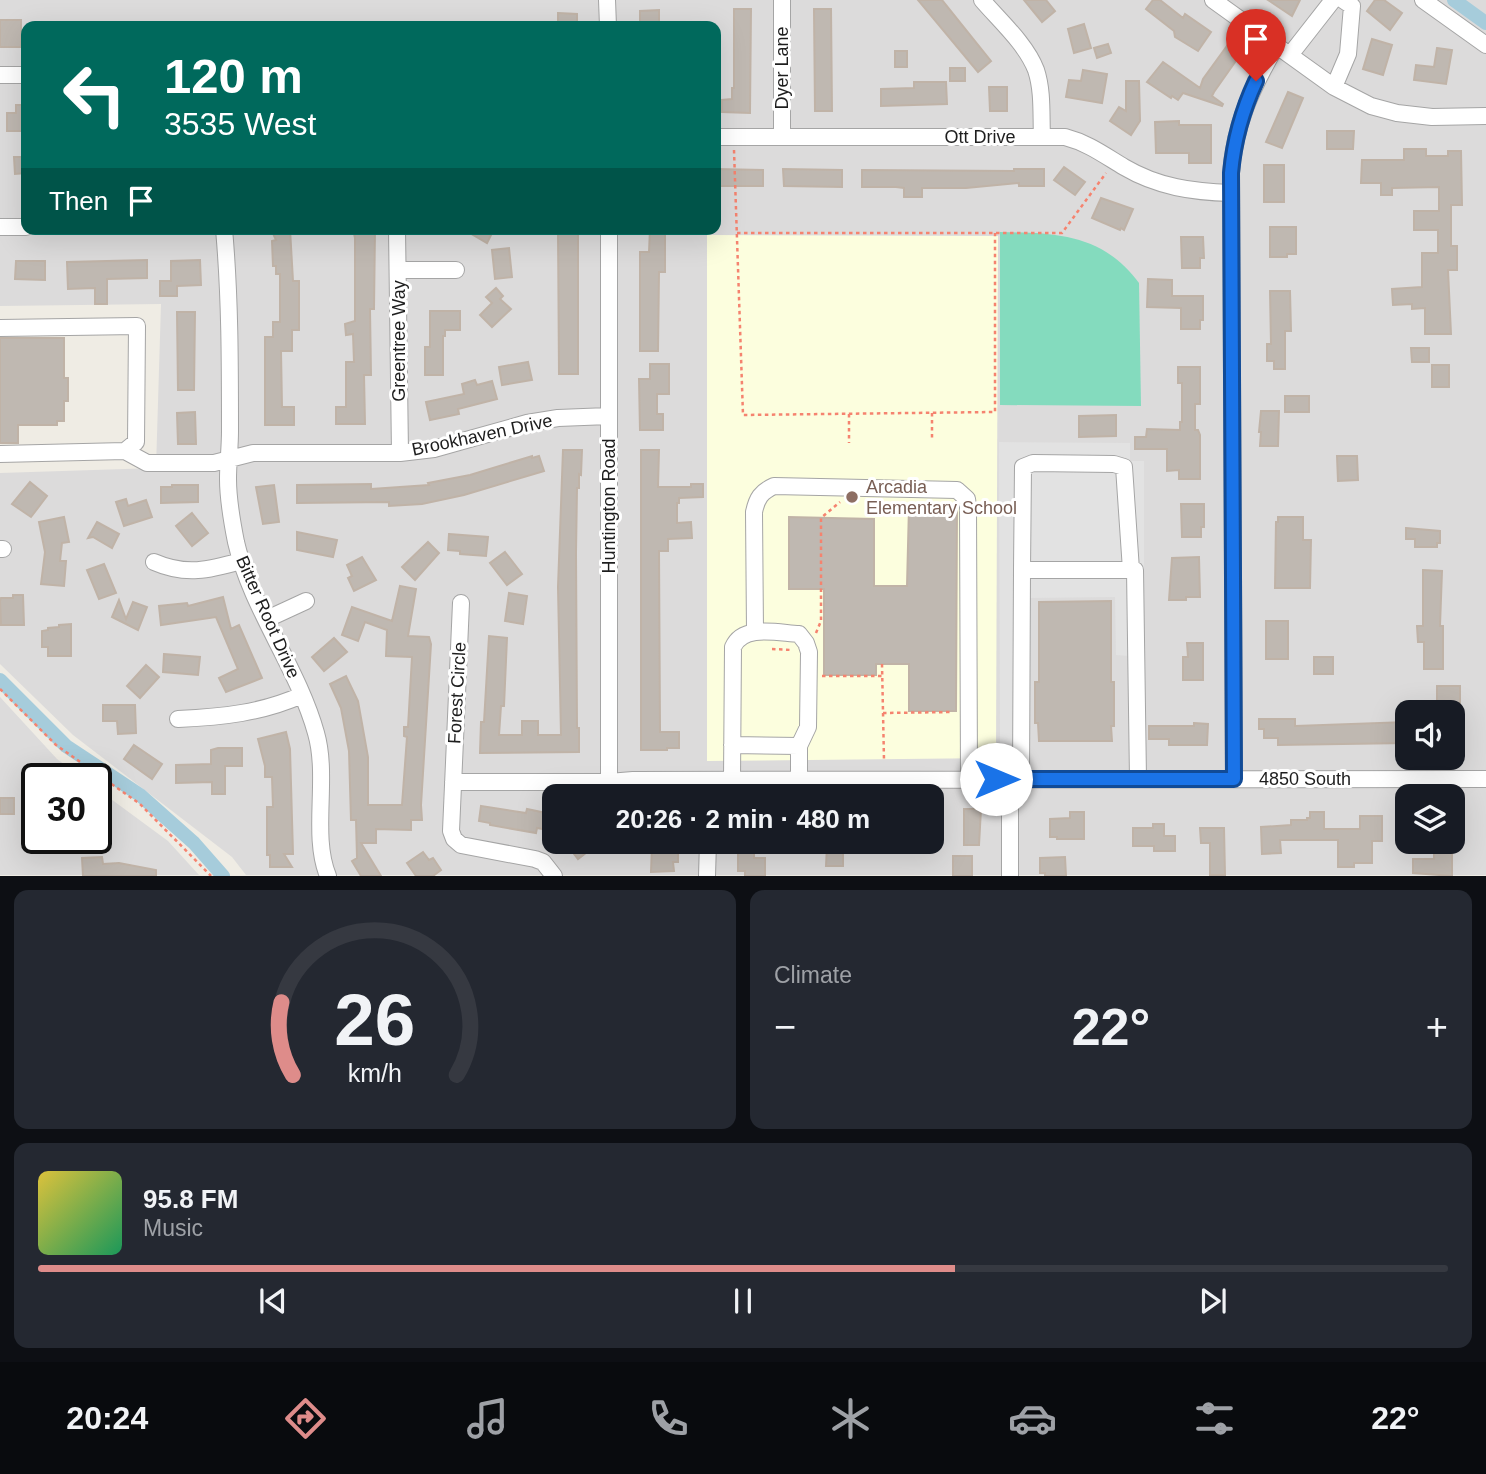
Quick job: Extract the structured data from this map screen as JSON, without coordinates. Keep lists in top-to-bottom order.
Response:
{
  "streets": {
    "street": [
      "Dyer Lane",
      "Ott Drive",
      "Greentree Way",
      "Brookhaven Drive",
      "Huntington Road",
      "Bitter Root Drive",
      "Forest Circle",
      "4850 South"
    ]
  },
  "crossings": [
    ["Dyer Lane", "Ott Drive"],
    ["Greentree Way", "Brookhaven Drive"],
    ["Brookhaven Drive", "Huntington Road"],
    ["Brookhaven Drive", "Bitter Root Drive"],
    ["Huntington Road", "4850 South"],
    ["Forest Circle", "4850 South"]
  ],
  "places": ["Arcadia Elementary School"],
  "page": {
    "turn": ["120 m", "3535 West"],
    "then": "Then",
    "limit": "30",
    "trip": "20:26 · 2 min · 480 m",
    "tile": "Climate",
    "heat": ["−", "22°", "+"],
    "song": ["95.8 FM", "Music"],
    "tabs": ["20:24", "22°"],
    "gauge": ["26", "km/h"]
  }
}
